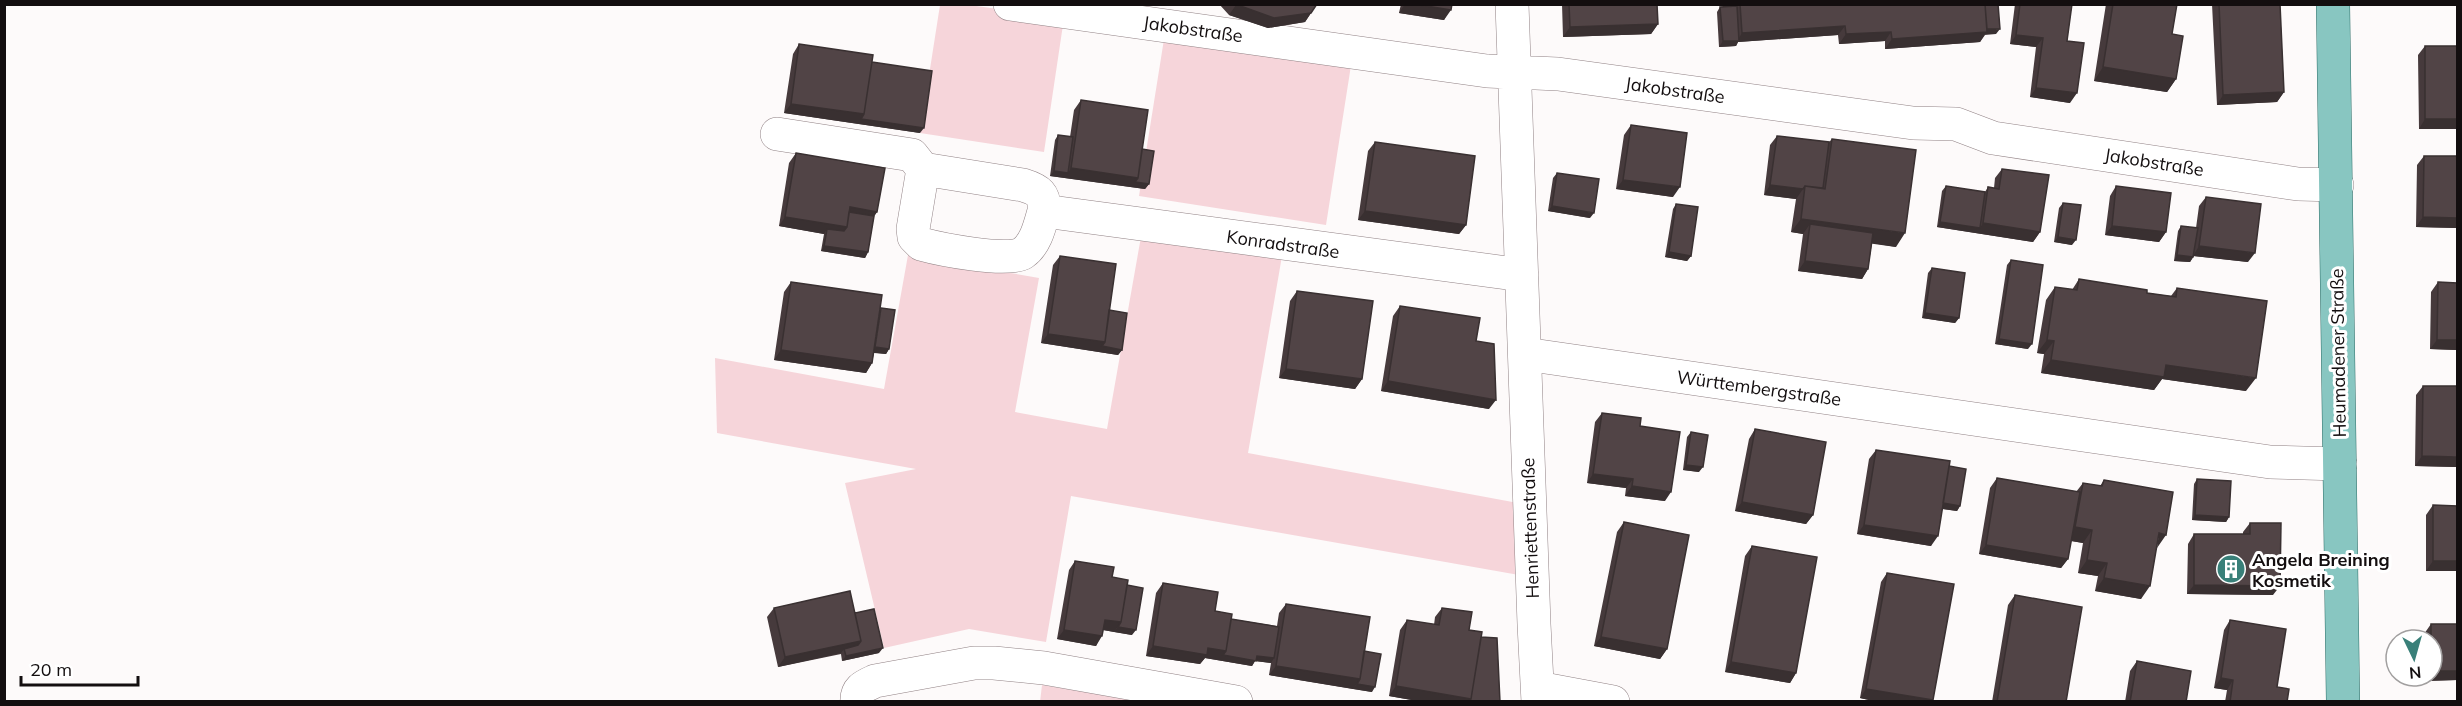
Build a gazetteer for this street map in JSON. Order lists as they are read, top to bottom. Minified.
{"streets":{"main road":["Heumadener Straße"],"street":["Jakobstraße","Konradstraße","Württembergstraße","Henriettenstraße"]},"crossings":[["Jakobstraße","Heumadener Straße"],["Heumadener Straße","Württembergstraße"],["Württembergstraße","Henriettenstraße"]],"places":{"building":["Angela Breining Kosmetik"]},"scale_bar":"20 m","north":"bottom"}
